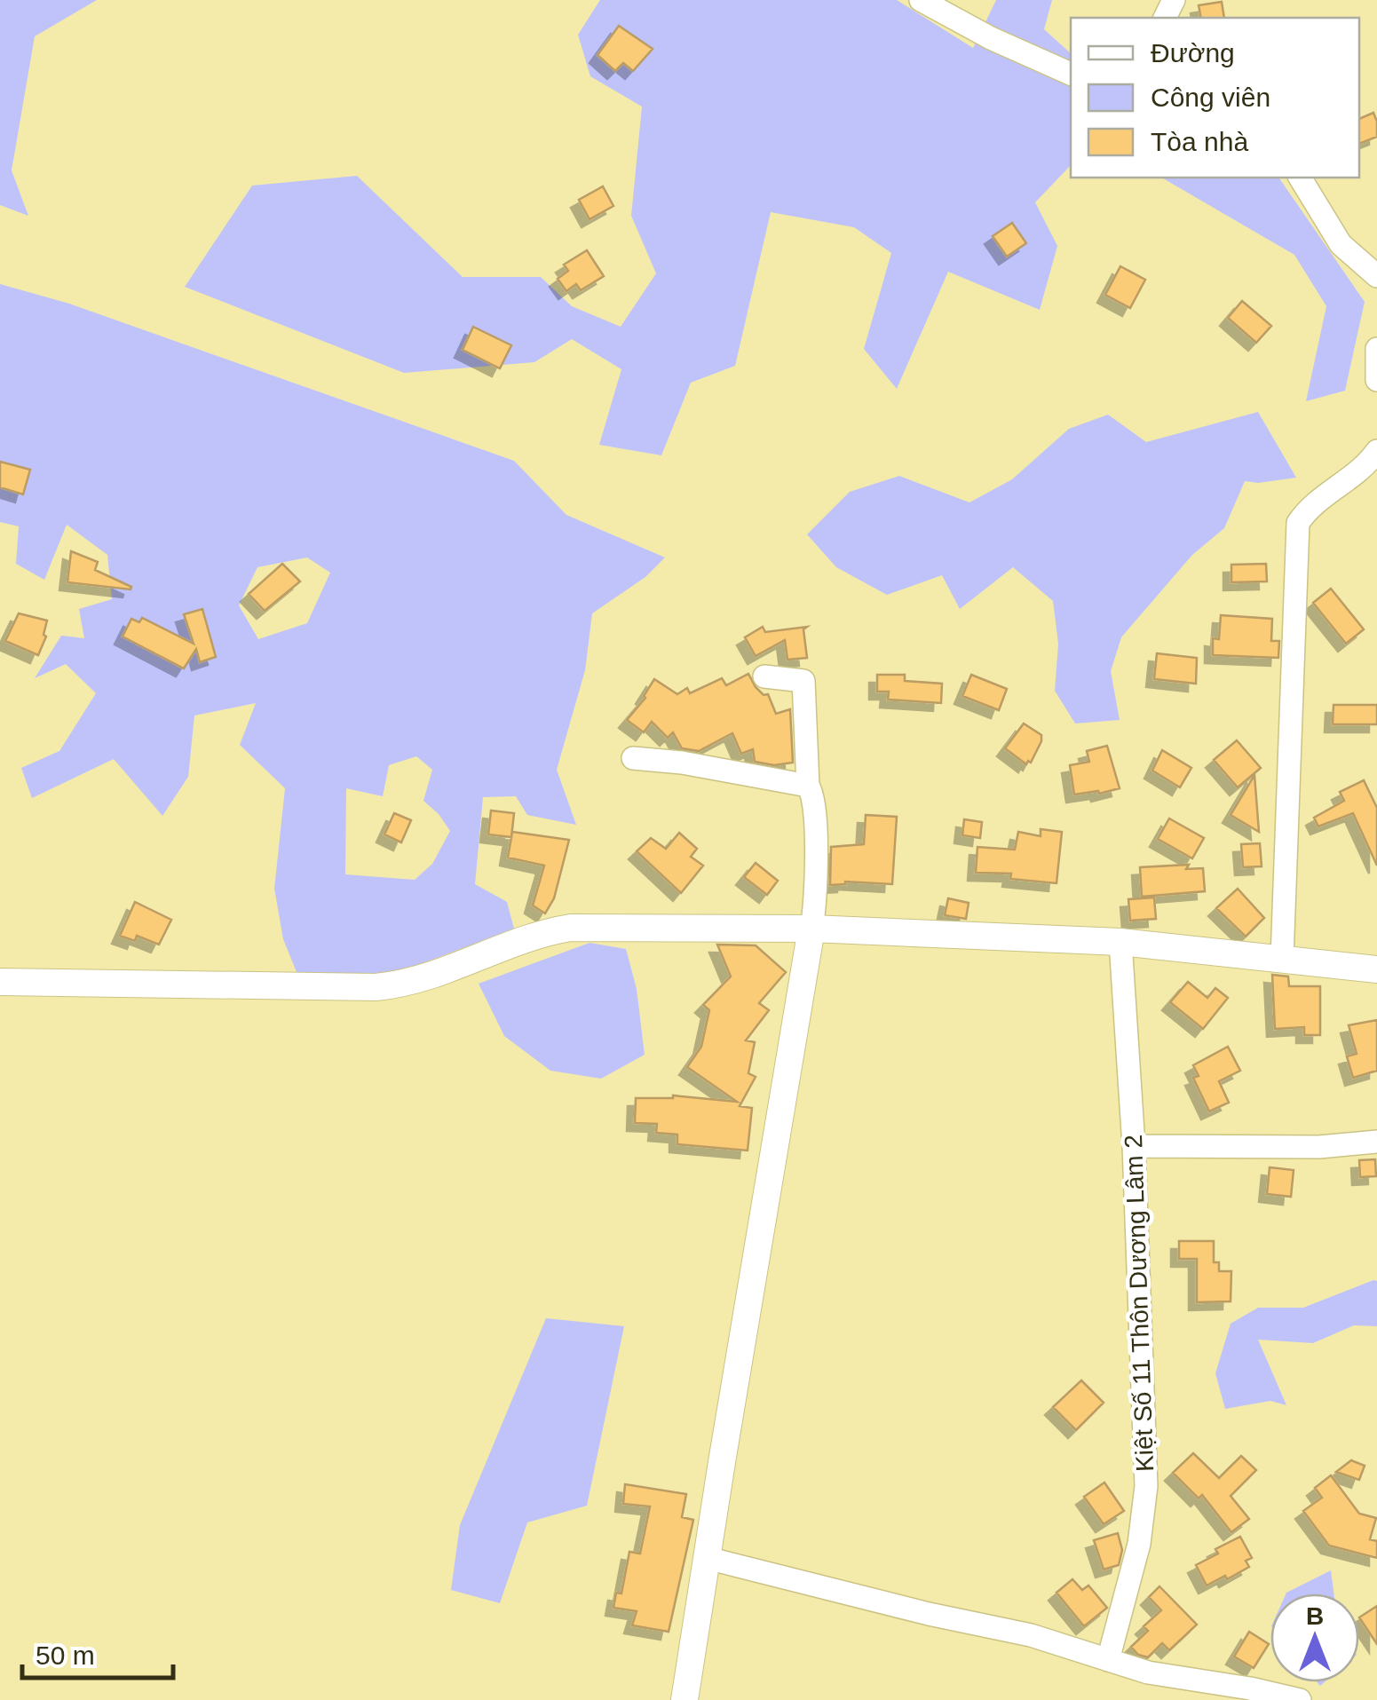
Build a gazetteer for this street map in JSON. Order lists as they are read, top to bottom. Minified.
{"streets":{"street":["Kiệt Số 11 Thôn Dương Lâm 2"]},"legend":["Đường","Công viên","Tòa nhà"],"scale_bar":"50 m","north":"top"}
